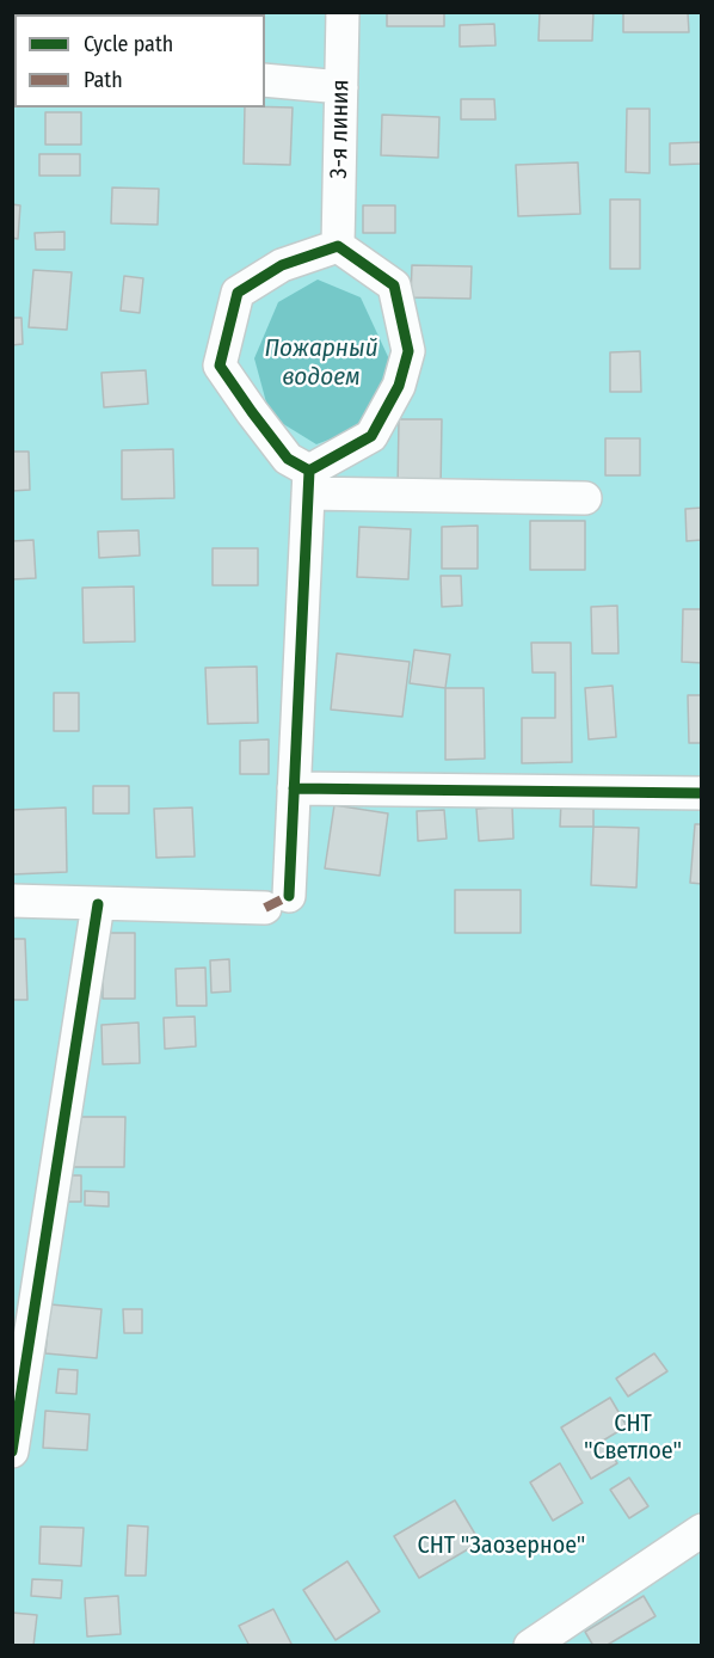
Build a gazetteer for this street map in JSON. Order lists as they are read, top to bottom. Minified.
{"streets":{"street":["3-я линия"]},"water":["Пожарный водоем"],"parks":["СНТ \"Светлое\"","СНТ \"Заозерное\""],"legend":["Cycle path","Path"]}
